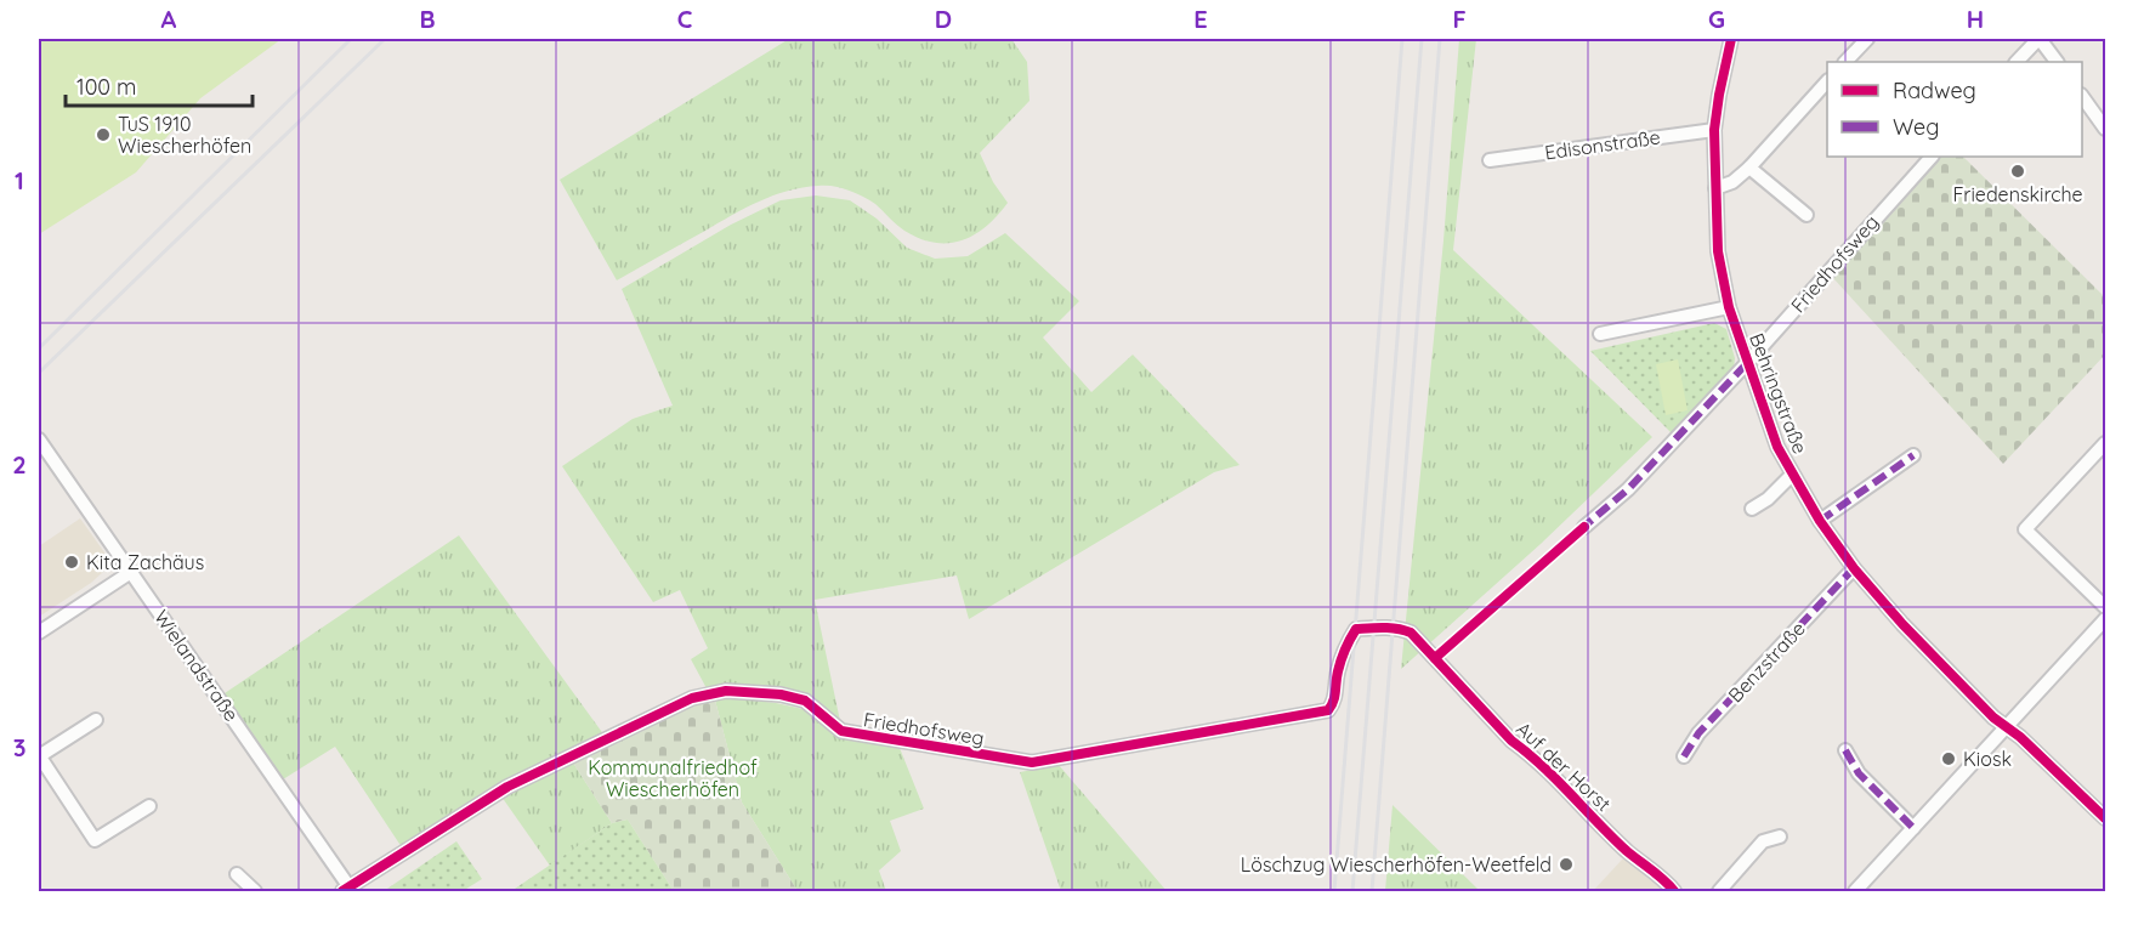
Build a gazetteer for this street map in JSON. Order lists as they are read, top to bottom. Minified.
{"streets":{"street":["Edisonstraße","Friedhofsweg","Behringstraße","Benzstraße","Wielandstraße","Auf der Horst"]},"crossings":[["Edisonstraße","Behringstraße"],["Friedhofsweg","Behringstraße"],["Friedhofsweg","Wielandstraße"],["Friedhofsweg","Auf der Horst"],["Behringstraße","Benzstraße"]],"parks":["Kommunalfriedhof Wiescherhöfen"],"places":["TuS 1910 Wiescherhöfen","Friedenskirche","Kita Zachäus","Kiosk","Löschzug Wiescherhöfen-Weetfeld"],"legend":["Radweg","Weg"],"scale_bar":"100 m","grid":{"columns":["A","B","C","D","E","F","G","H"],"rows":["1","2","3"]}}
